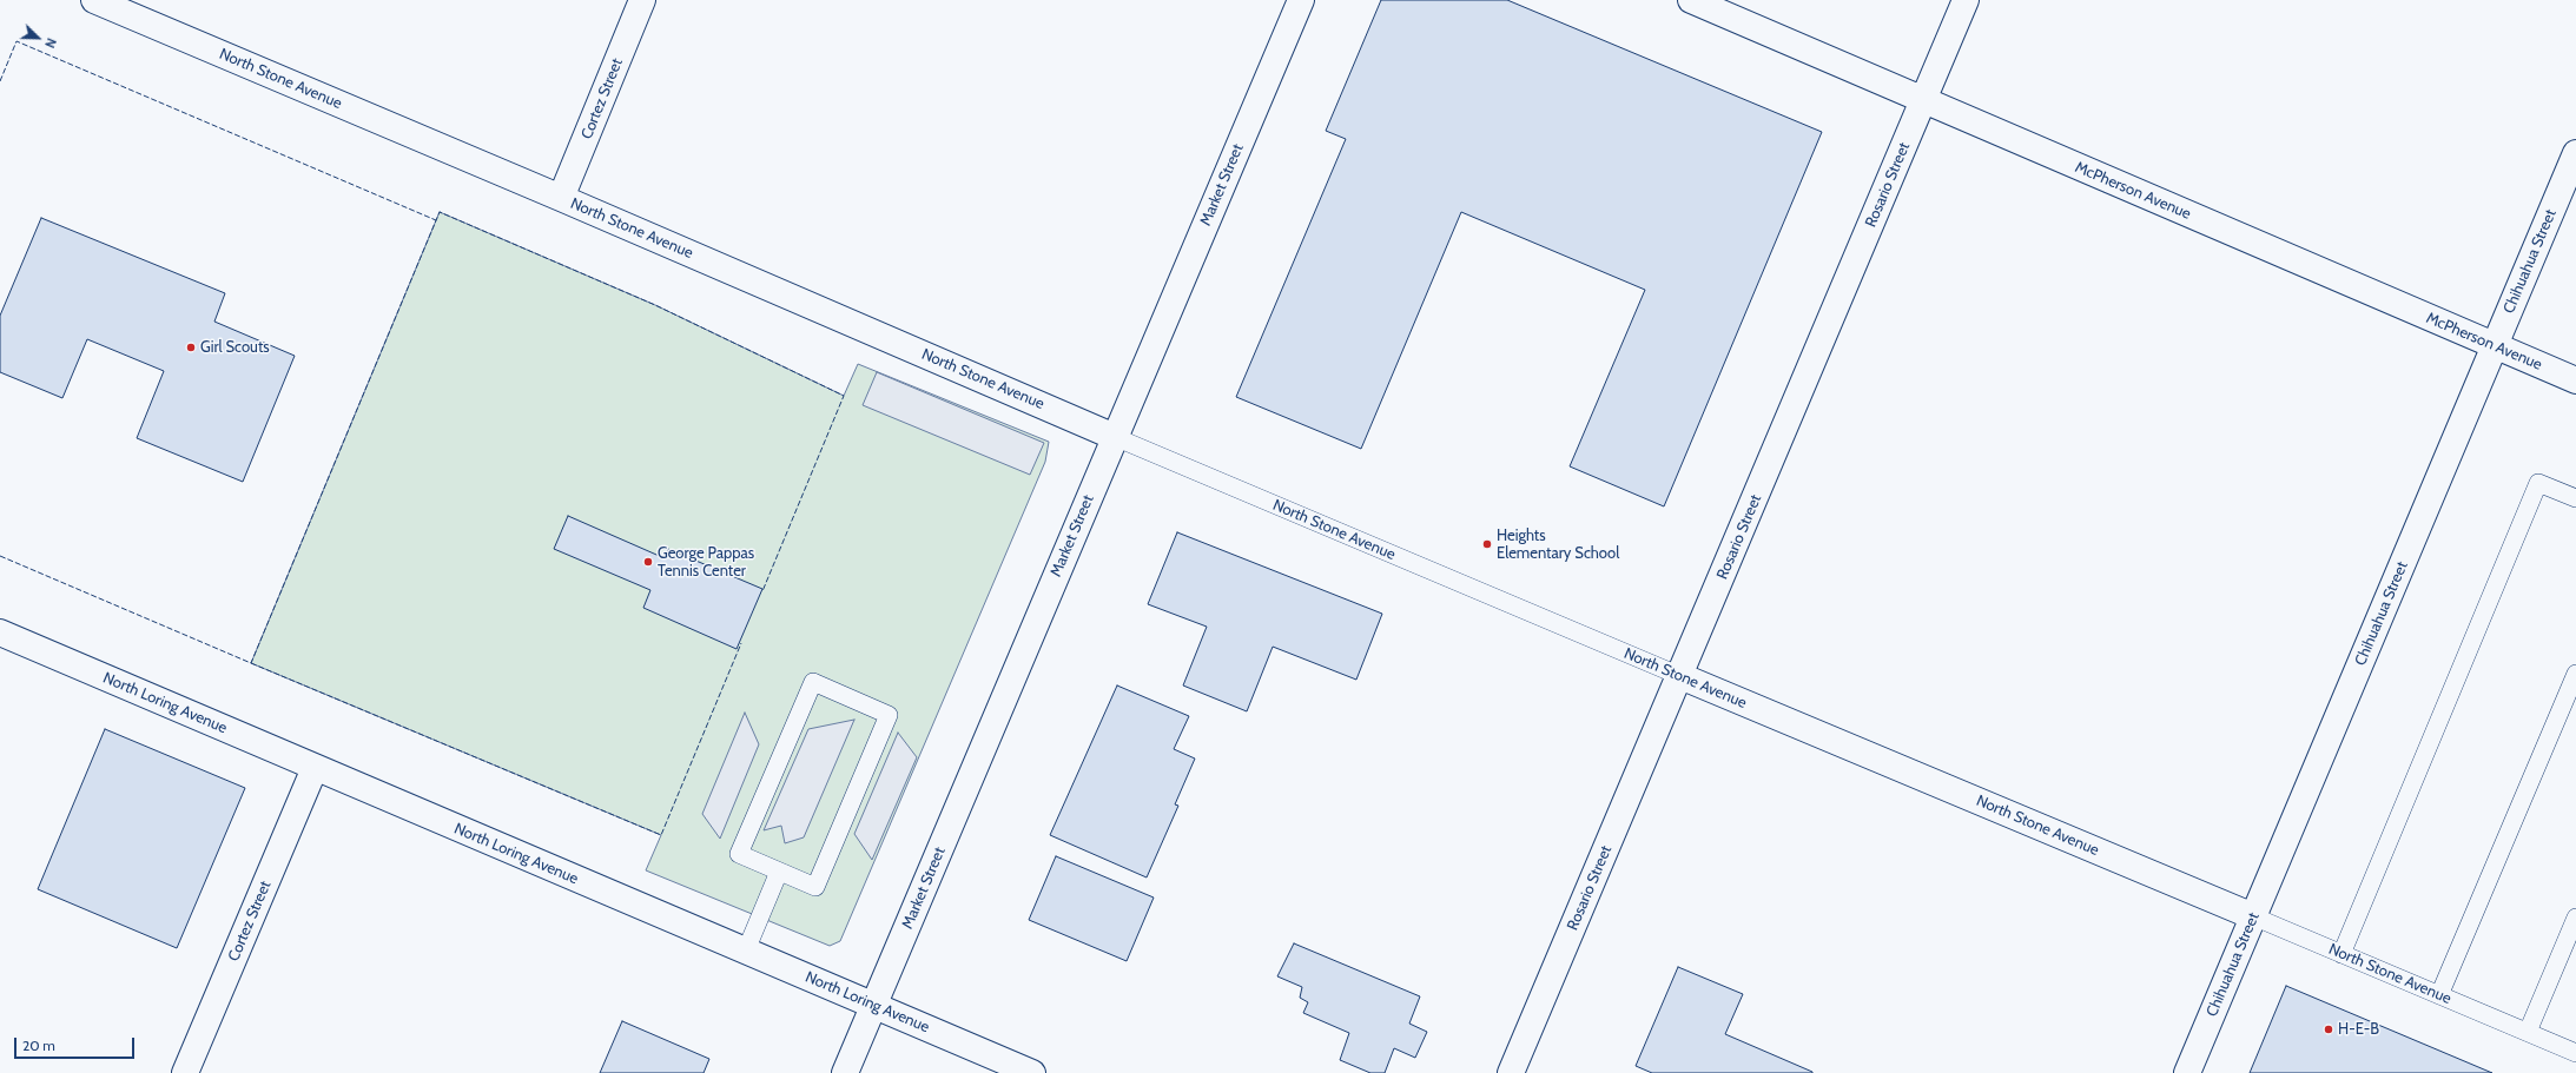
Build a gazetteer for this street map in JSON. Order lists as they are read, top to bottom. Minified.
{"streets":{"street":["North Stone Avenue","Cortez Street","Market Street","Rosario Street","McPherson Avenue","Chihuahua Street","North Loring Avenue"]},"crossings":[["North Stone Avenue","Cortez Street"],["North Stone Avenue","Market Street"],["North Stone Avenue","Rosario Street"],["North Stone Avenue","Chihuahua Street"],["Cortez Street","North Loring Avenue"],["Market Street","North Loring Avenue"],["Rosario Street","McPherson Avenue"],["McPherson Avenue","Chihuahua Street"]],"places":["Girl Scouts","Heights Elementary School","George Pappas Tennis Center","H-E-B"],"scale_bar":"20 m","north":"bottom right"}
